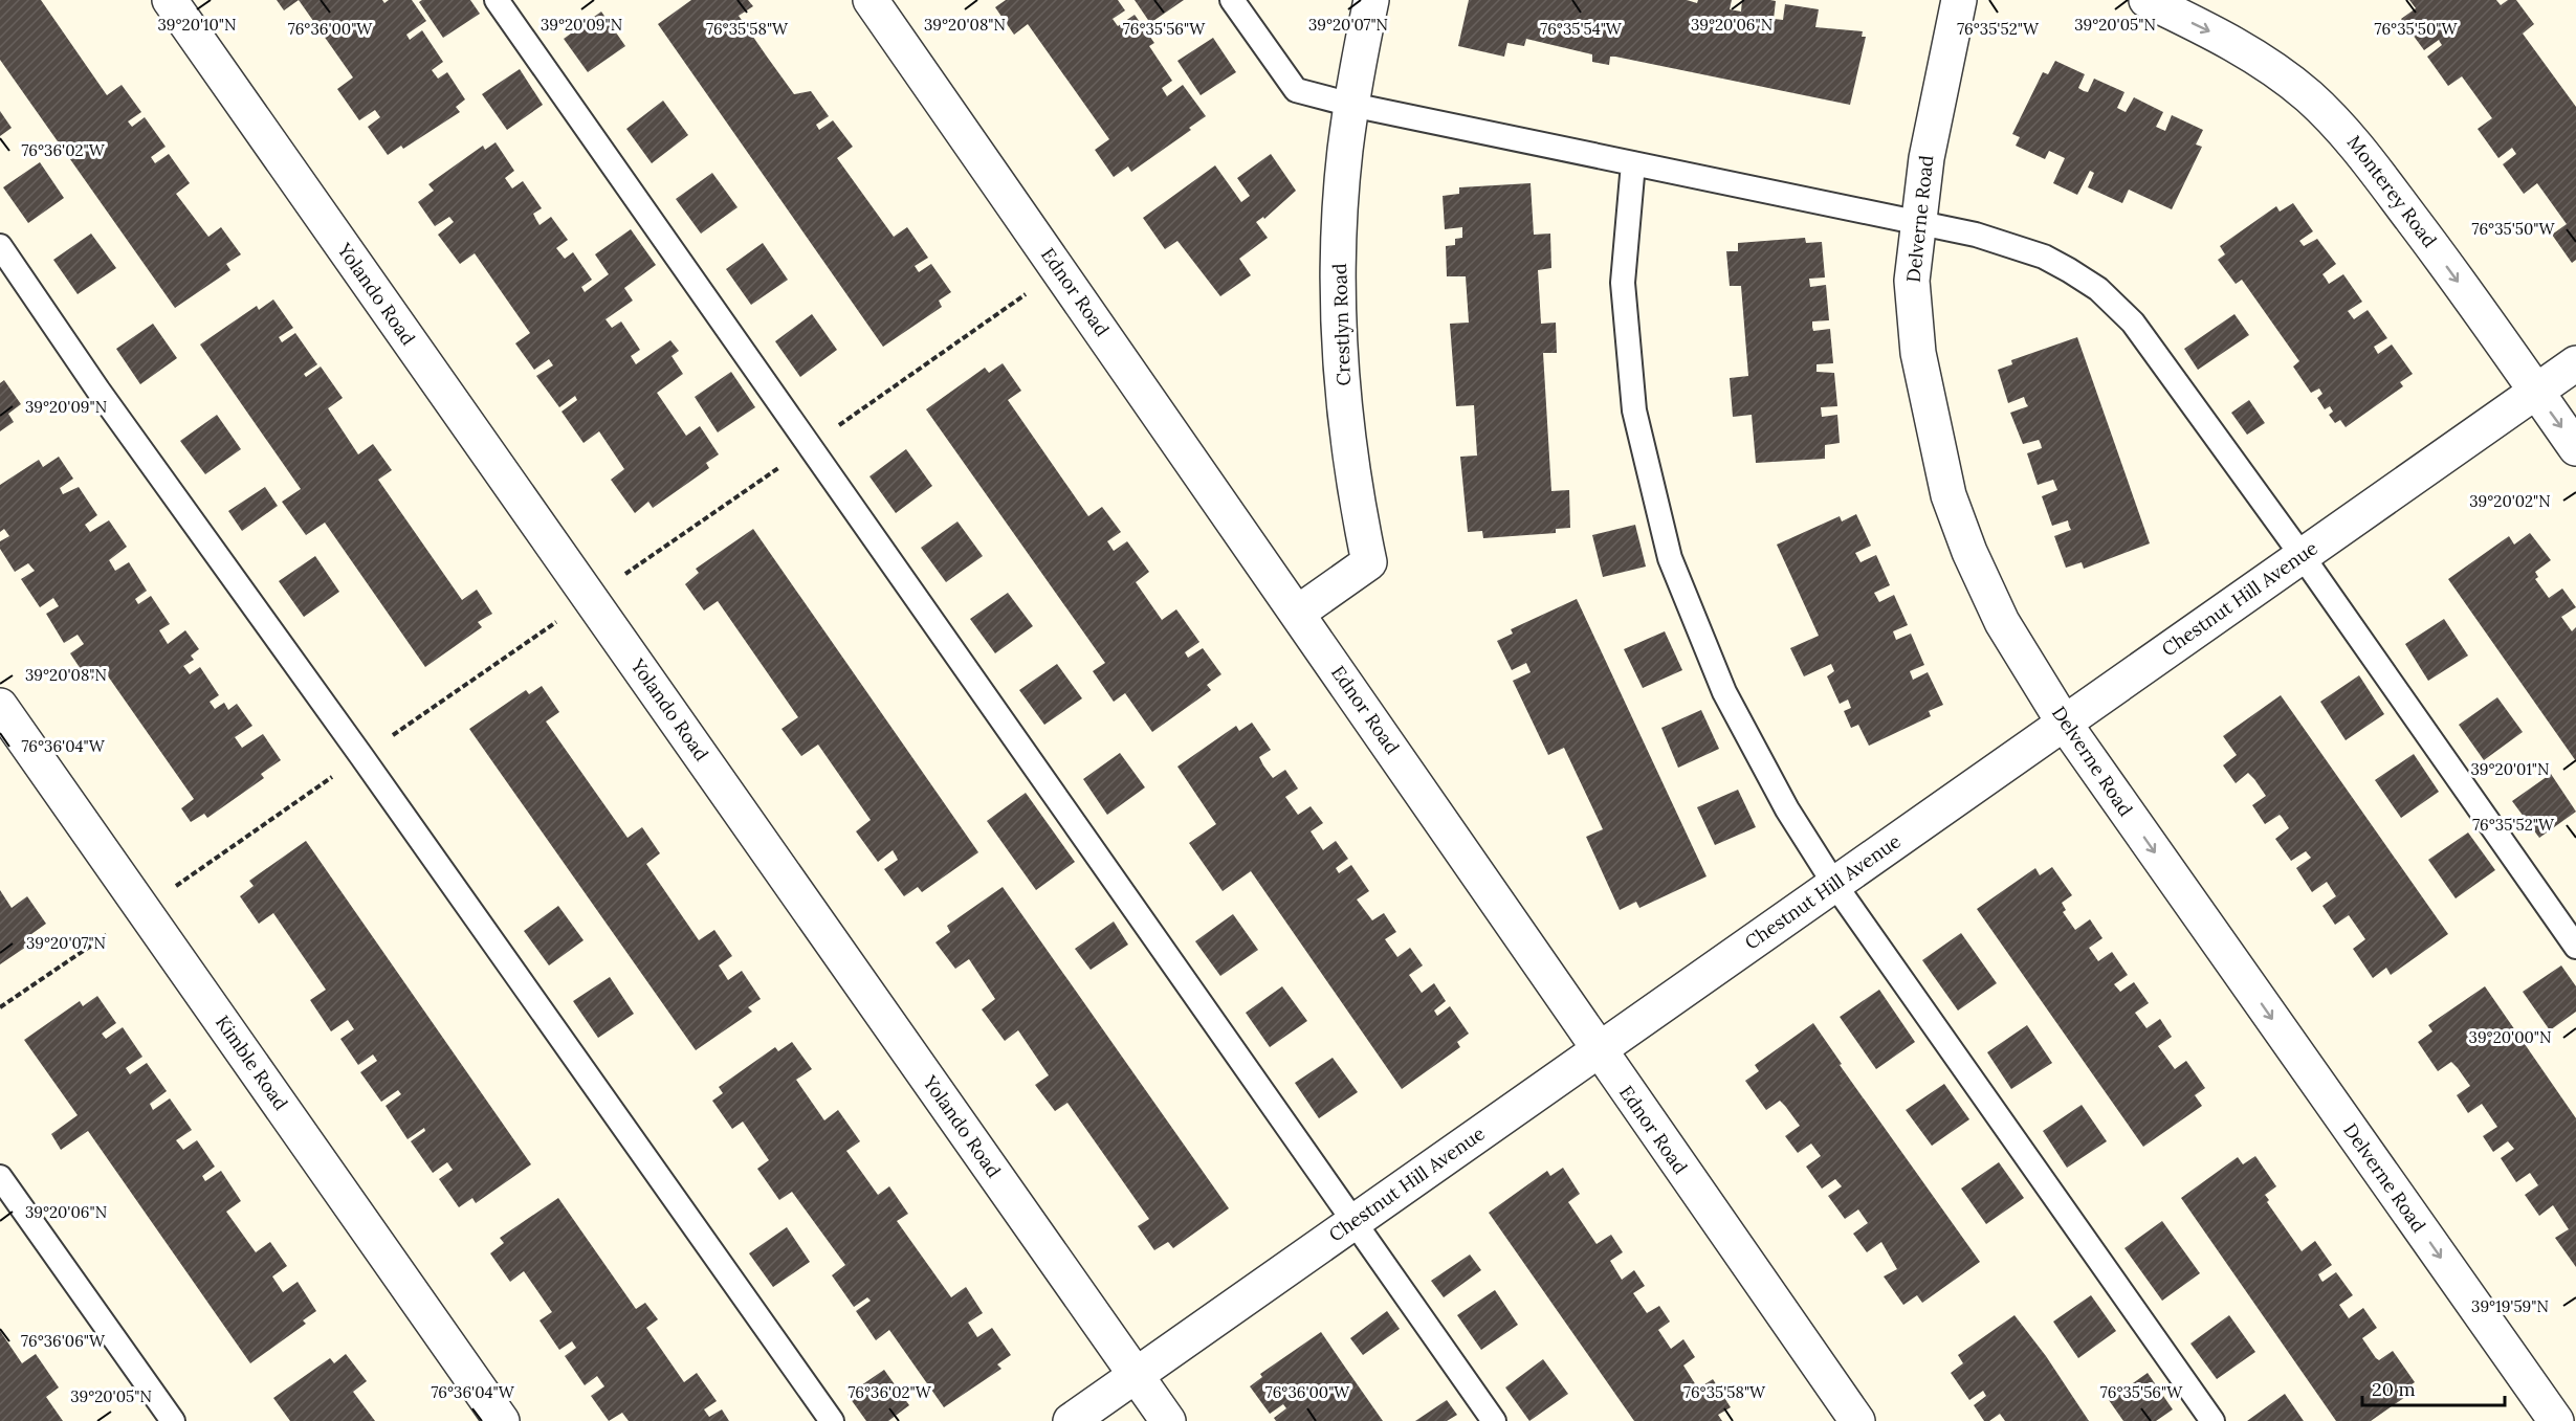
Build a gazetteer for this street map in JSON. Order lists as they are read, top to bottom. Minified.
{"streets":{"street":["Monterey Road","Delverne Road","Ednor Road","Yolando Road","Crestlyn Road","Chestnut Hill Avenue","Kimble Road"]},"crossings":[["Monterey Road","Chestnut Hill Avenue"],["Delverne Road","Chestnut Hill Avenue"],["Ednor Road","Crestlyn Road"],["Ednor Road","Chestnut Hill Avenue"],["Yolando Road","Chestnut Hill Avenue"]],"one_way":["Monterey Road","Delverne Road"],"scale_bar":"20 m","coordinates":["39°20'07\"N","39°20'10\"N","39°20'09\"N","39°20'08\"N","39°20'06\"N","39°20'05\"N","76°35'52\"W","76°36'00\"W","76°35'58\"W","76°35'56\"W","76°35'54\"W","76°35'50\"W","76°36'02\"W","39°20'02\"N","76°36'04\"W","39°20'01\"N","39°20'00\"N","39°19'59\"N","76°36'06\"W"]}
